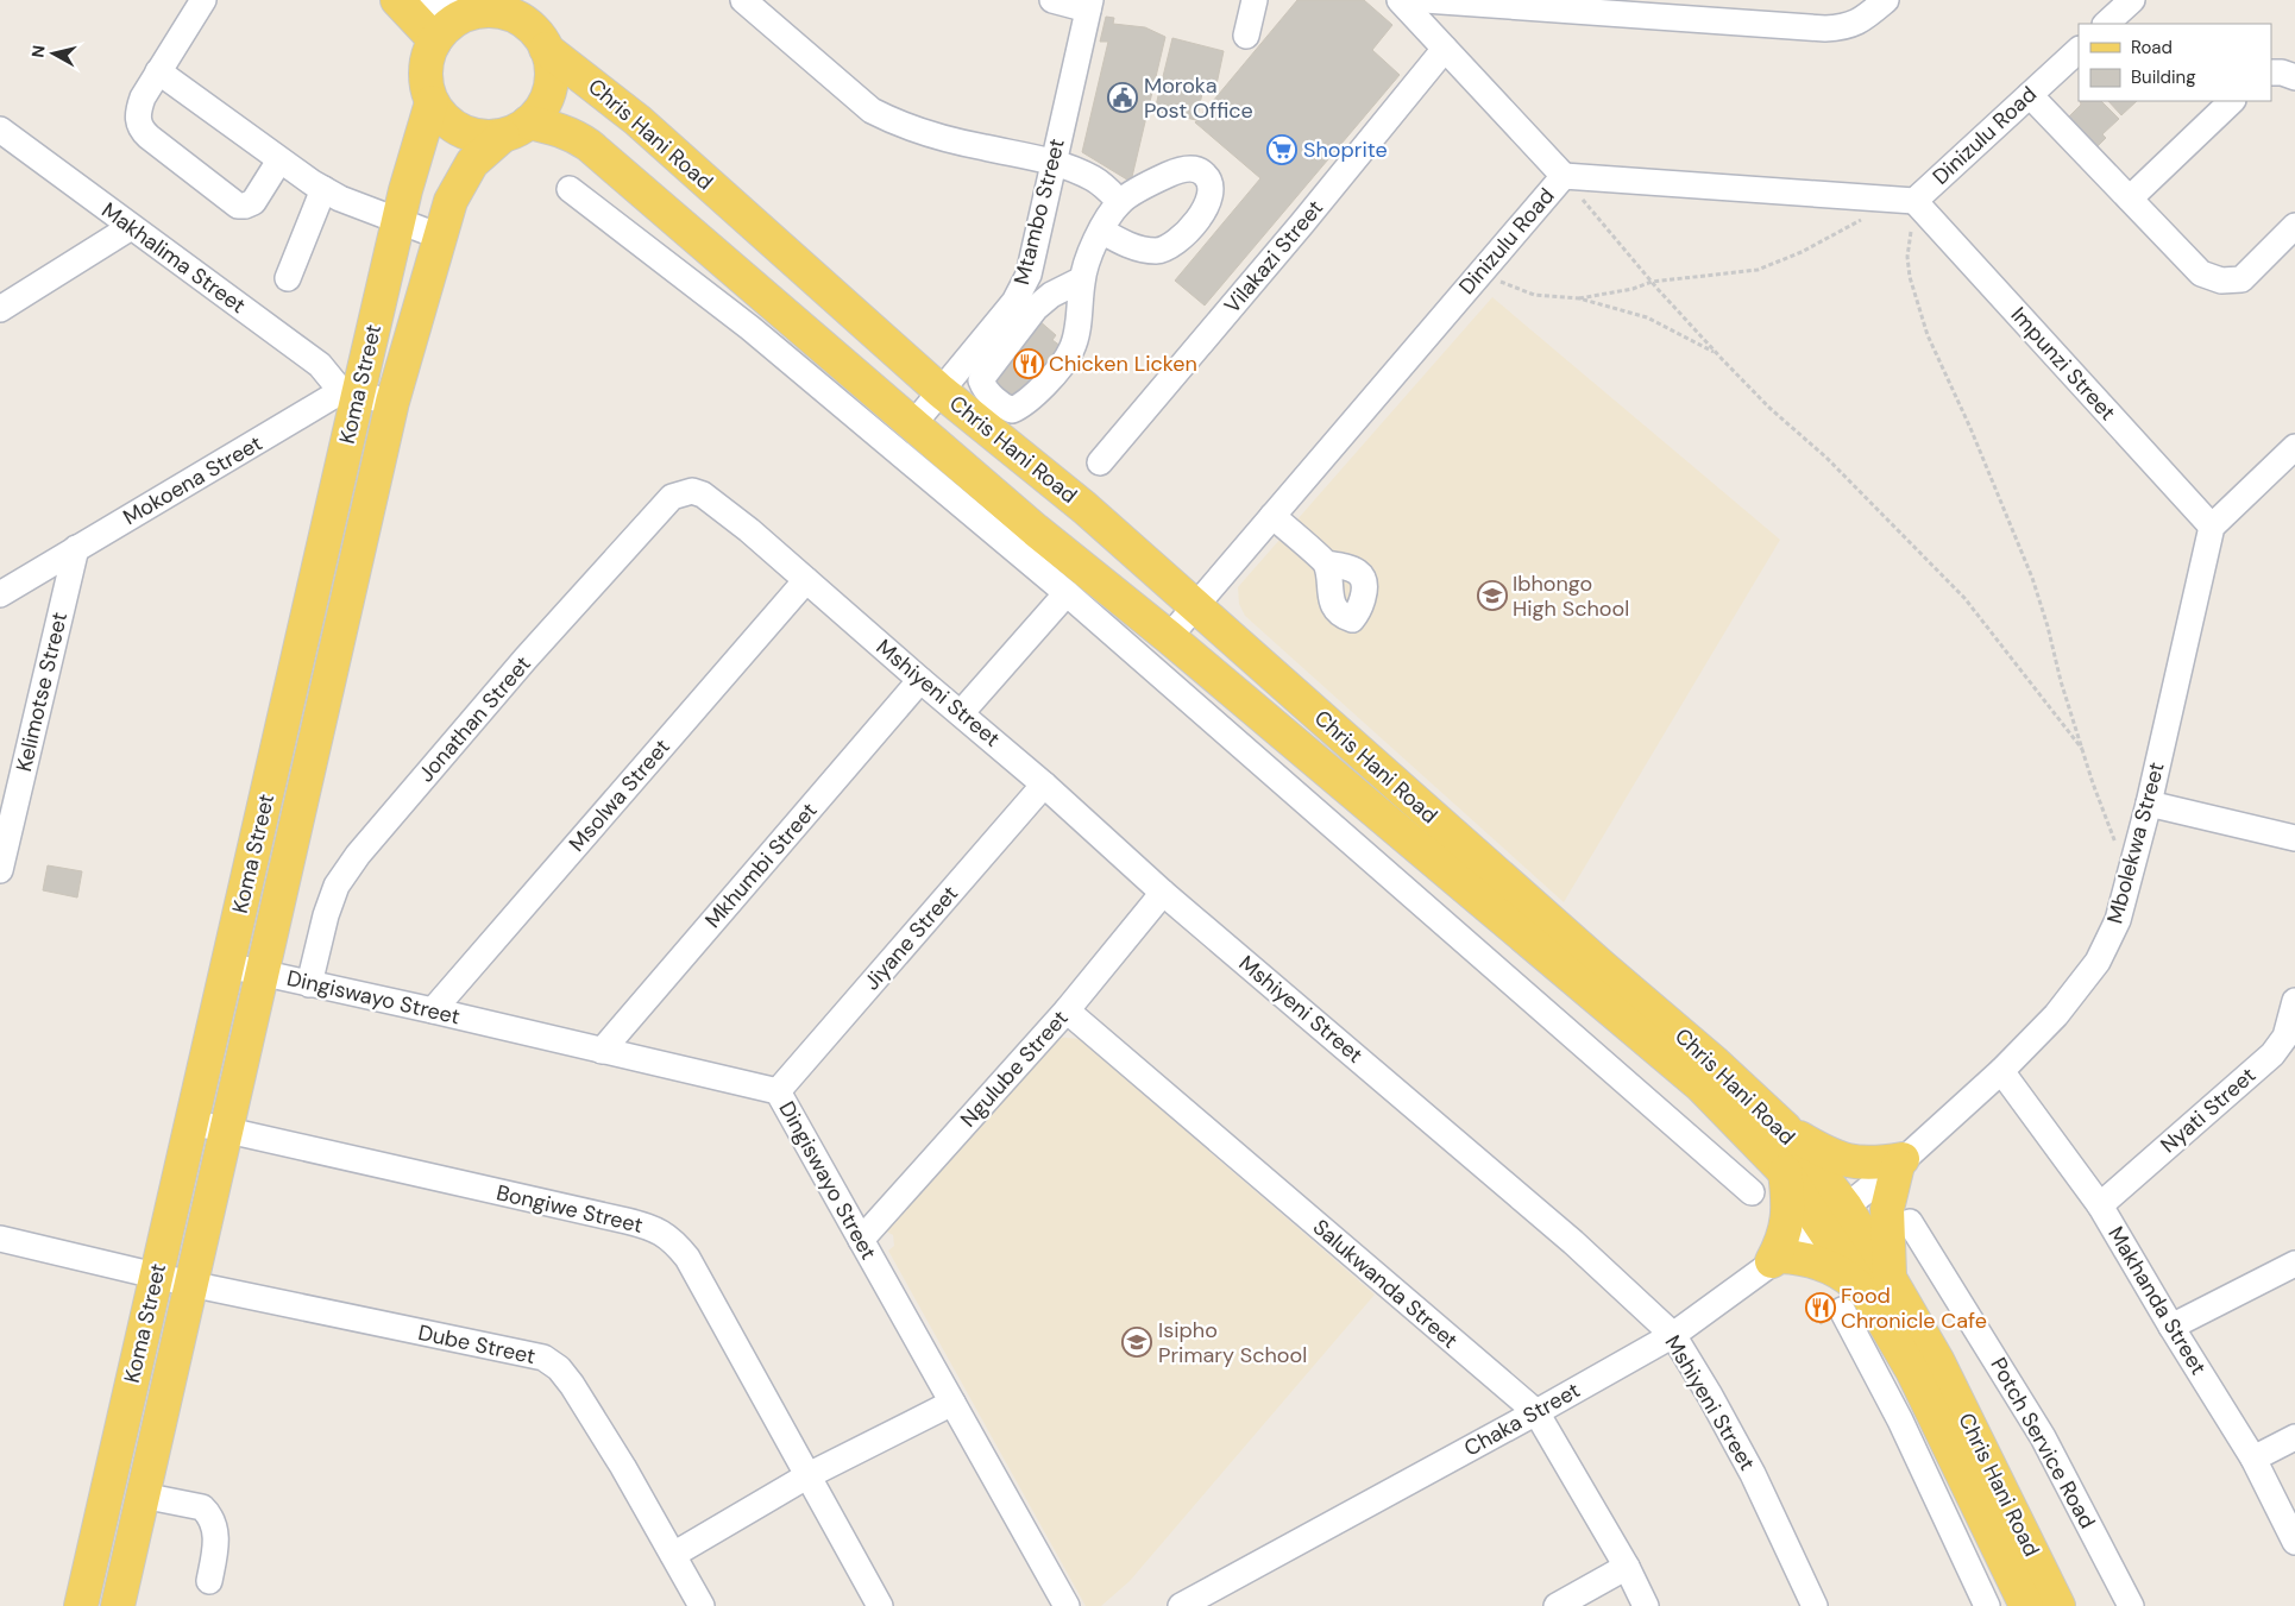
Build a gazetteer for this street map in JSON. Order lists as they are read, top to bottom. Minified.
{"streets":{"main road":["Chris Hani Road","Koma Street"],"street":["Dinizulu Road","Mtambo Street","Vilakazi Street","Makhalima Street","Impunzi Street","Mokoena Street","Kelimotse Street","Mshiyeni Street","Jonathan Street","Msolwa Street","Mbolekwa Street","Mkhumbi Street","Jiyane Street","Dingiswayo Street","Ngulube Street","Nyati Street","Bongiwe Street","Salukwanda Street","Makhanda Street","Dube Street","Chaka Street","Potch Service Road"]},"crossings":[["Chris Hani Road","Dinizulu Road"],["Chris Hani Road","Mtambo Street"],["Chris Hani Road","Koma Street"],["Chris Hani Road","Mbolekwa Street"],["Chris Hani Road","Chaka Street"],["Dinizulu Road","Impunzi Street"],["Makhalima Street","Koma Street"],["Makhalima Street","Mokoena Street"],["Impunzi Street","Mbolekwa Street"],["Koma Street","Mokoena Street"],["Koma Street","Dingiswayo Street"],["Koma Street","Bongiwe Street"],["Koma Street","Dube Street"],["Mokoena Street","Kelimotse Street"],["Mshiyeni Street","Jonathan Street"],["Mshiyeni Street","Msolwa Street"],["Mshiyeni Street","Mkhumbi Street"],["Mshiyeni Street","Jiyane Street"],["Mshiyeni Street","Ngulube Street"],["Mshiyeni Street","Chaka Street"],["Jonathan Street","Dingiswayo Street"],["Msolwa Street","Dingiswayo Street"],["Mbolekwa Street","Makhanda Street"],["Mbolekwa Street","Chaka Street"],["Mkhumbi Street","Dingiswayo Street"],["Jiyane Street","Dingiswayo Street"],["Dingiswayo Street","Ngulube Street"],["Ngulube Street","Salukwanda Street"],["Nyati Street","Makhanda Street"],["Salukwanda Street","Chaka Street"]],"places":{"public building":["Moroka Post Office"],"supermarket":["Shoprite"],"restaurant":["Chicken Licken","Food Chronicle Cafe"],"school or university":["Ibhongo High School","Isipho Primary School"]},"legend":["Road","Building"],"north":"left"}
